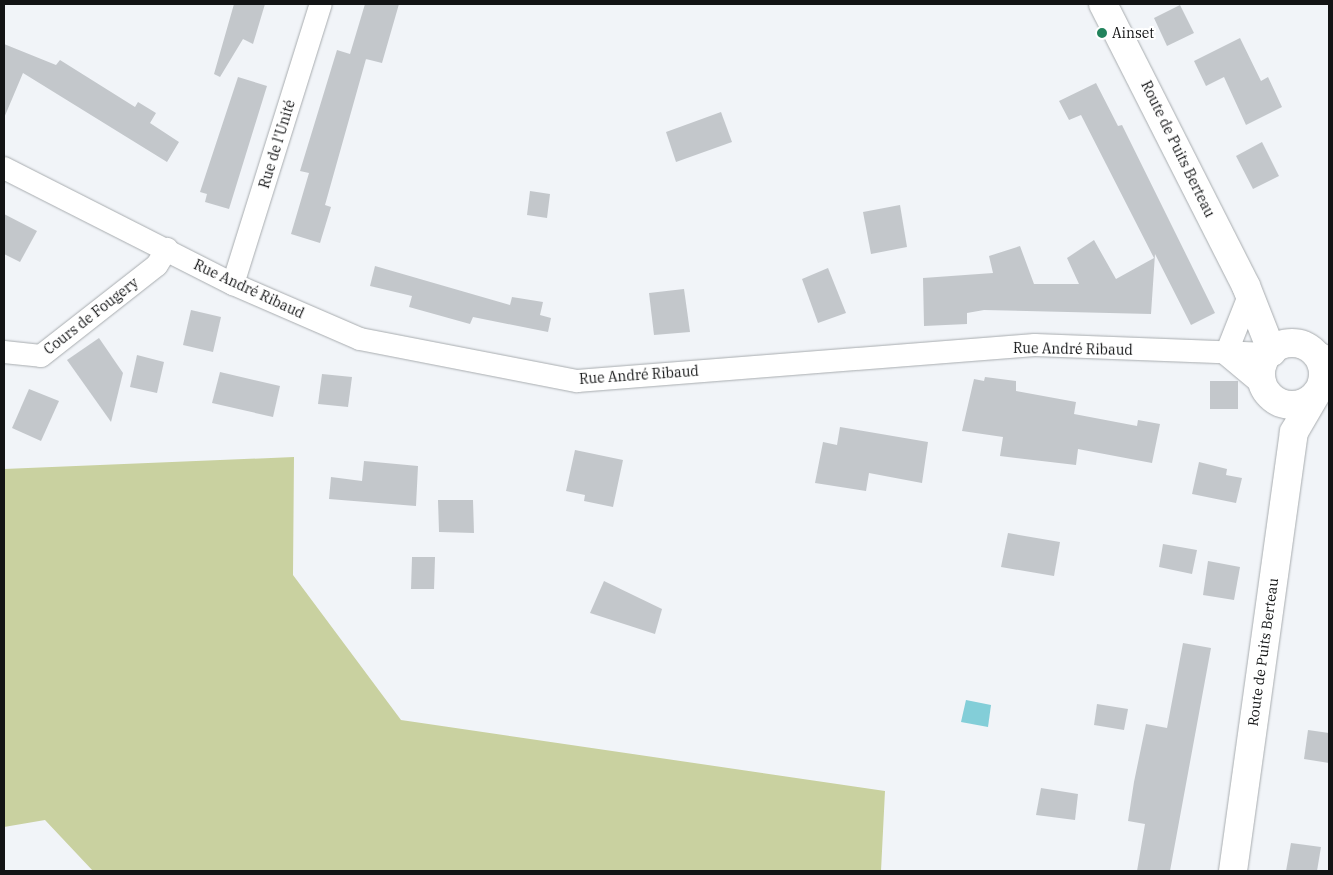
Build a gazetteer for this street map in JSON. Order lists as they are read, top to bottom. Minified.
{"streets":{"street":["Rue de l'Unité","Route de Puits Berteau","Rue André Ribaud","Cours de Fougery"]},"crossings":[["Rue de l'Unité","Rue André Ribaud"],["Route de Puits Berteau","Rue André Ribaud"],["Rue André Ribaud","Cours de Fougery"]],"places":["Ainset"]}
